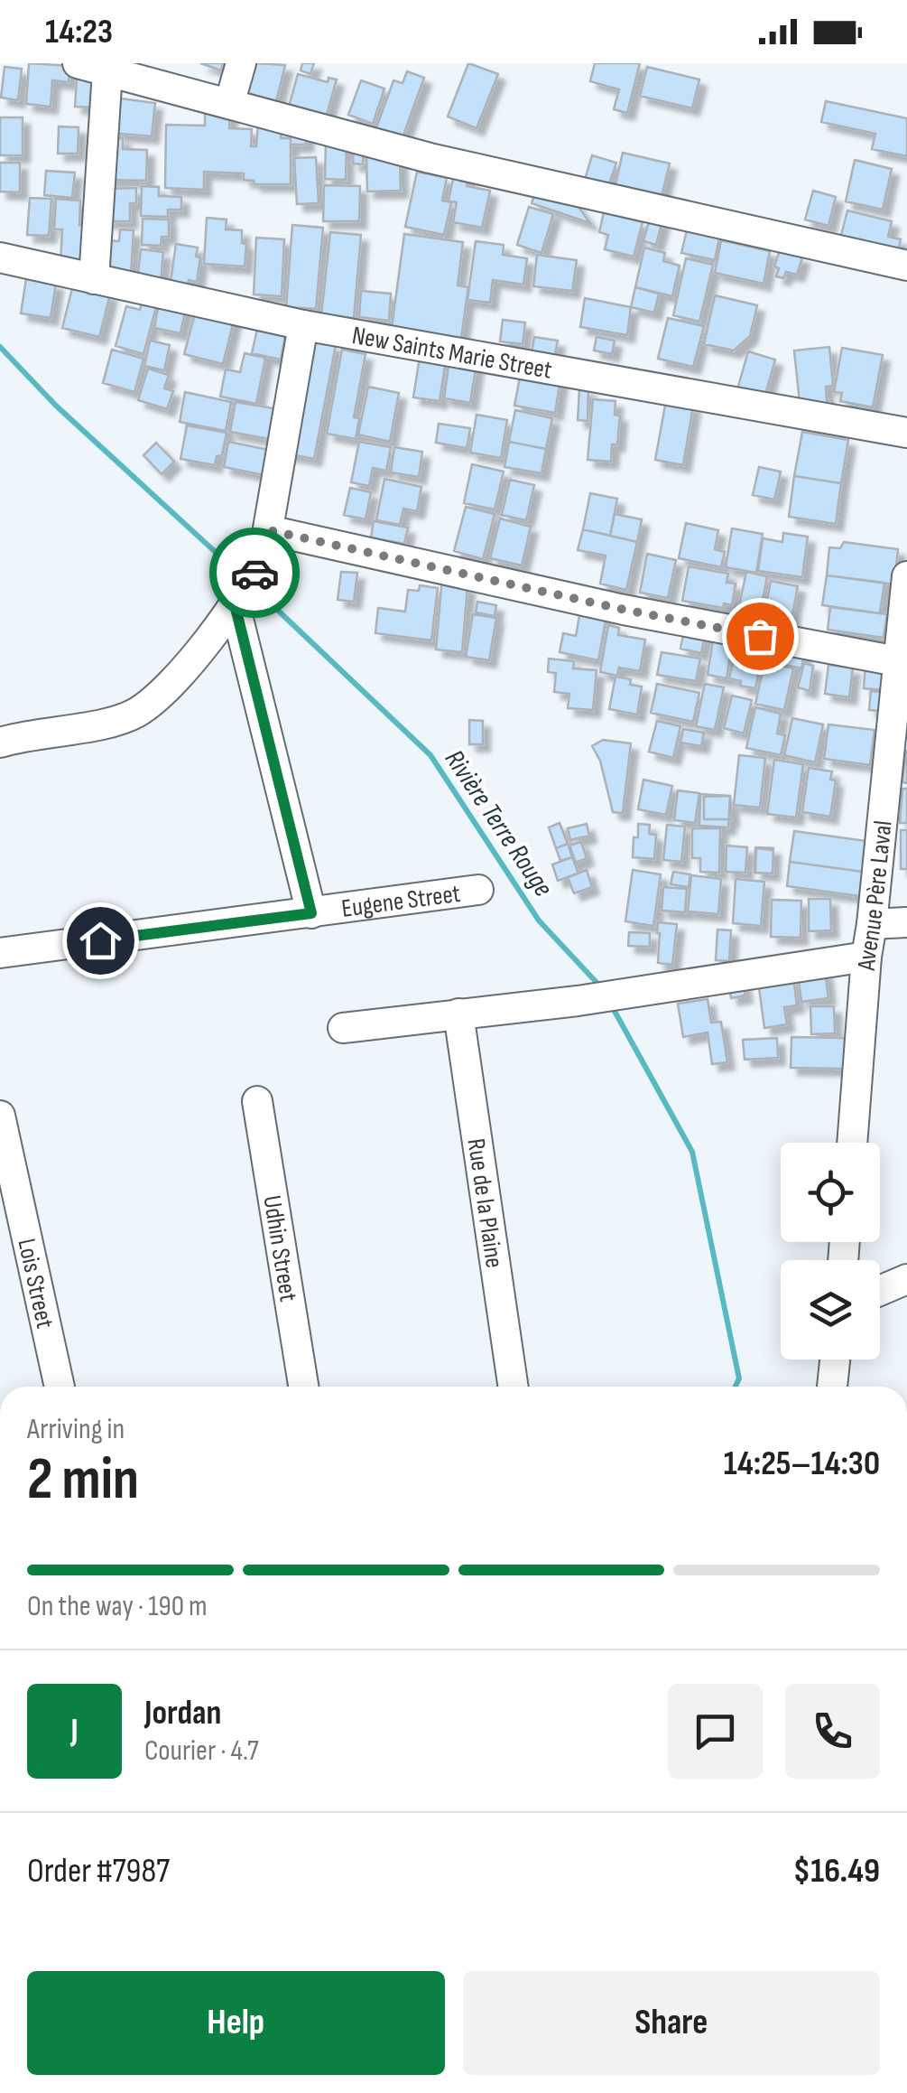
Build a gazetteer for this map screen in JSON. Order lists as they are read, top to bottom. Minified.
{"streets":{"street":["New Saints Marie Street","Avenue Père Laval","Eugene Street","Rue de la Plaine","Udhin Street","Lois Street"]},"water":["Rivière Terre Rouge"],"page":{"status":"14:23","heading":["2 min","Arriving in","14:25–14:30"],"panel":["Jordan","Courier · 4.7","Order #7987","$16.49"],"bar":"On the way · 190 m","round":"J","buttons":["Help","Share"]}}
